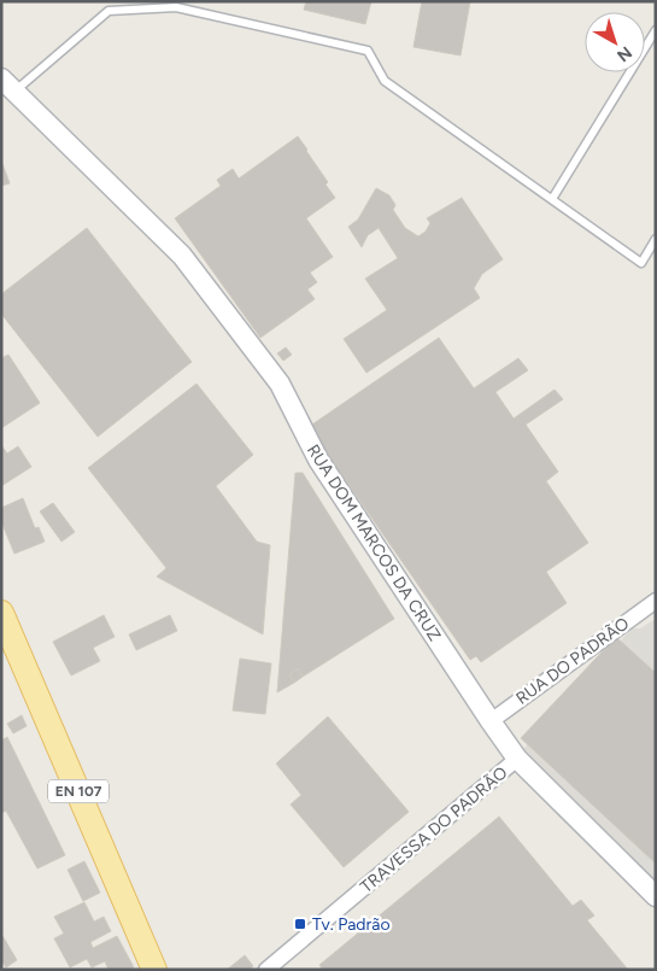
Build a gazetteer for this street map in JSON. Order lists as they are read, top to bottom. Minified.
{"streets":{"main road":["EN 107"],"street":["RUA DOM MARCOS DA CRUZ","RUA DO PADRÃO","TRAVESSA DO PADRÃO"]},"crossings":[["RUA DOM MARCOS DA CRUZ","RUA DO PADRÃO"],["RUA DOM MARCOS DA CRUZ","TRAVESSA DO PADRÃO"]],"places":{"transit":["Tv. Padrão"]},"north":"bottom right"}
